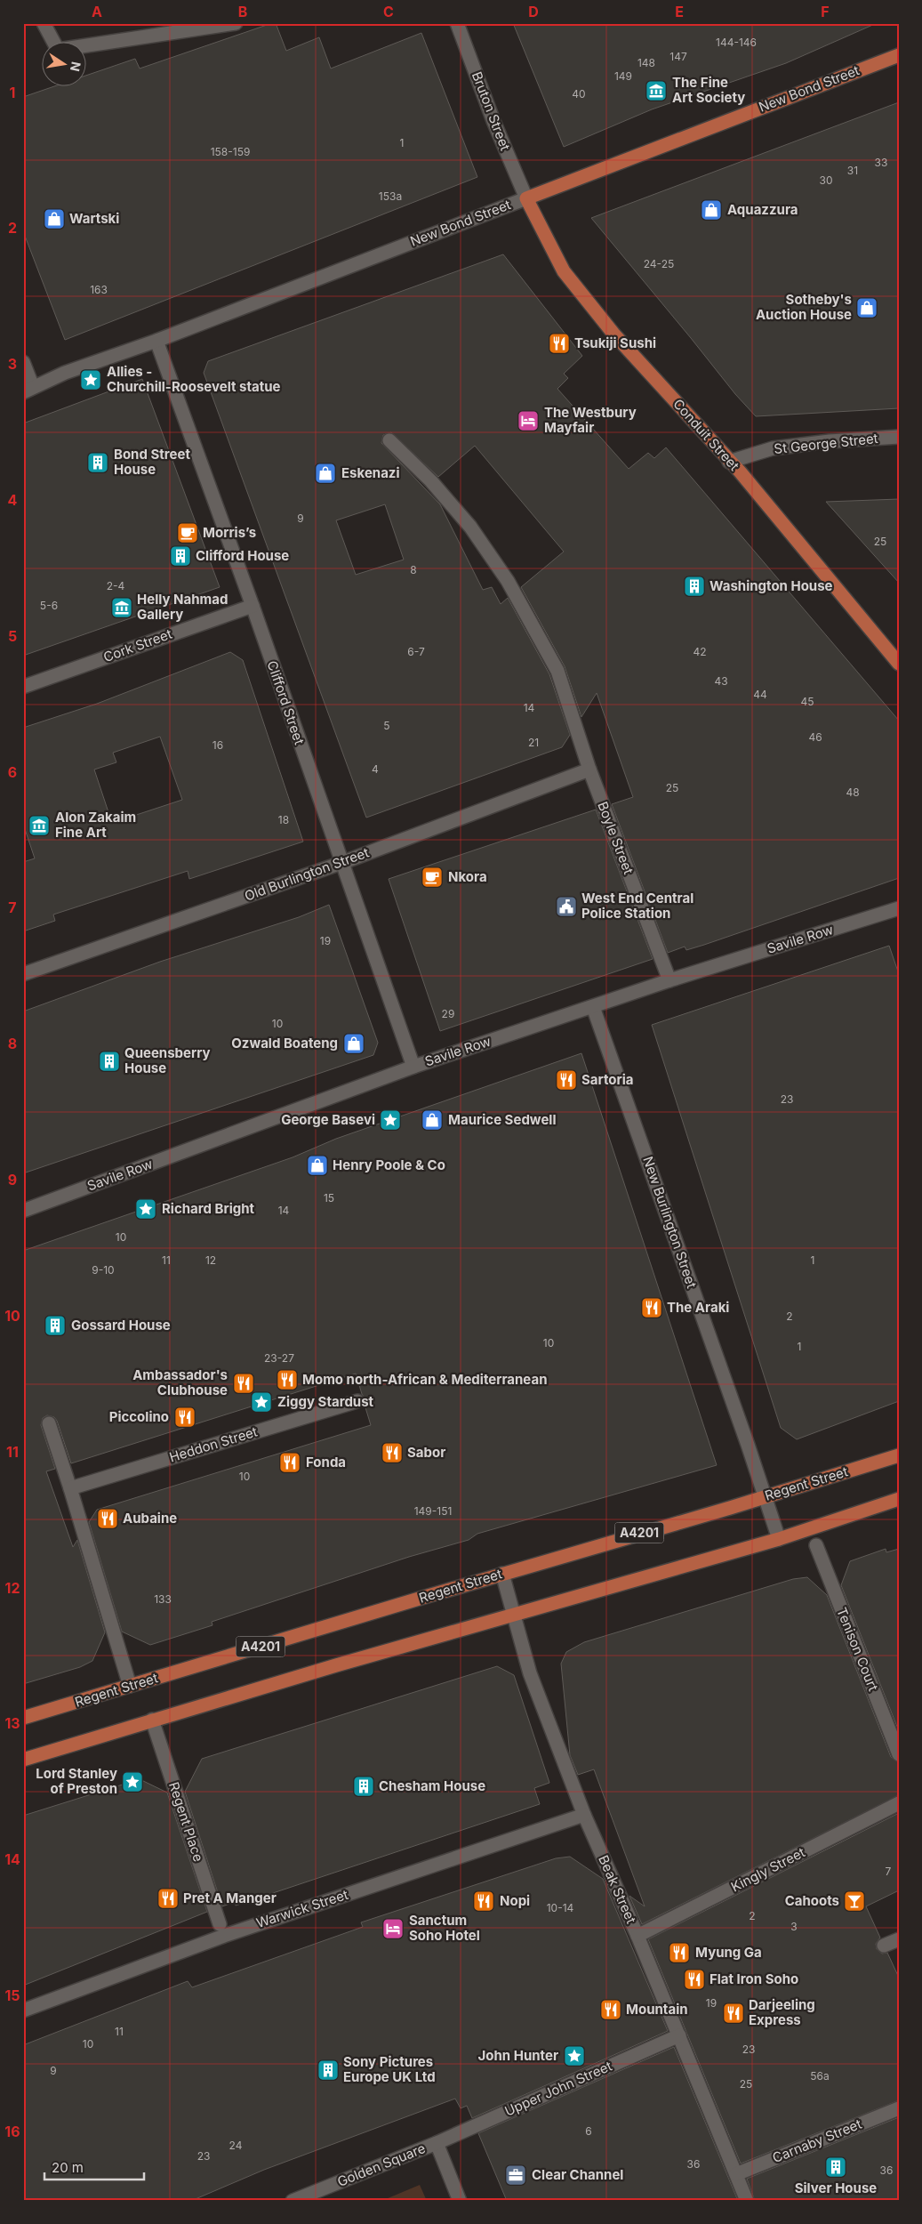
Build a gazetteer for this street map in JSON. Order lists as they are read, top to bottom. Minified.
{"streets":{"main road":["New Bond Street","Conduit Street","Regent Street","A4201"],"street":["Bruton Street","St George Street","Cork Street","Clifford Street","Boyle Street","Old Burlington Street","Savile Row","New Burlington Street","Heddon Street","Tenison Court","Regent Place","Kingly Street","Beak Street","Warwick Street","Upper John Street","Carnaby Street","Golden Square"]},"crossings":[["New Bond Street","Bruton Street"],["New Bond Street","Conduit Street"],["New Bond Street","Clifford Street"],["Bruton Street","Conduit Street"],["Conduit Street","St George Street"],["Cork Street","Clifford Street"],["Clifford Street","Old Burlington Street"],["Clifford Street","Savile Row"],["Boyle Street","Old Burlington Street"],["Boyle Street","Savile Row"],["Savile Row","New Burlington Street"],["New Burlington Street","Regent Street"],["Regent Street","Beak Street"],["Kingly Street","Beak Street"],["Beak Street","Warwick Street"],["Beak Street","Upper John Street"],["Beak Street","Carnaby Street"],["Upper John Street","Golden Square"]],"places":{"museum":["The Fine Art Society","Helly Nahmad Gallery","Alon Zakaim Fine Art"],"shop":["Aquazzura","Wartski","Sotheby's Auction House","Eskenazi","Ozwald Boateng","Maurice Sedwell","Henry Poole & Co"],"restaurant":["Tsukiji Sushi","Sartoria","The Araki","Momo north-African & Mediterranean","Ambassador's Clubhouse","Piccolino","Sabor","Fonda","Aubaine","Pret A Manger","Nopi","Myung Ga","Flat Iron Soho","Mountain","Darjeeling Express"],"place":["Allies - Churchill-Roosevelt statue","George Basevi","Richard Bright","Ziggy Stardust","Lord Stanley of Preston","John Hunter"],"hotel":["The Westbury Mayfair","Sanctum Soho Hotel"],"building":["Bond Street House","Clifford House","Washington House","Queensberry House","Gossard House","Chesham House","Sony Pictures Europe UK Ltd","Silver House"],"cafe":["Morris’s","Nkora"],"public building":["West End Central Police Station"],"bar":["Cahoots"],"office":["Clear Channel"]},"house_numbers":["144-146","147","148","149","40","1","158-159","33","31","30","153a","24-25","163","9","25","8","2-4","5-6","6-7","42","43","44","45","14","5","46","21","16","4","25","48","18","19","29","10","23","15","14","10","11","12","1","9-10","2","10","1","23-27","10","149-151","133","7","10-14","2","3","19","11","10","23","9","56a","25","6","24","23","36","36"],"scale_bar":"20 m","north":"right","grid":{"columns":["A","B","C","D","E","F"],"rows":["1","2","3","4","5","6","7","8","9","10","11","12","13","14","15","16"]}}
